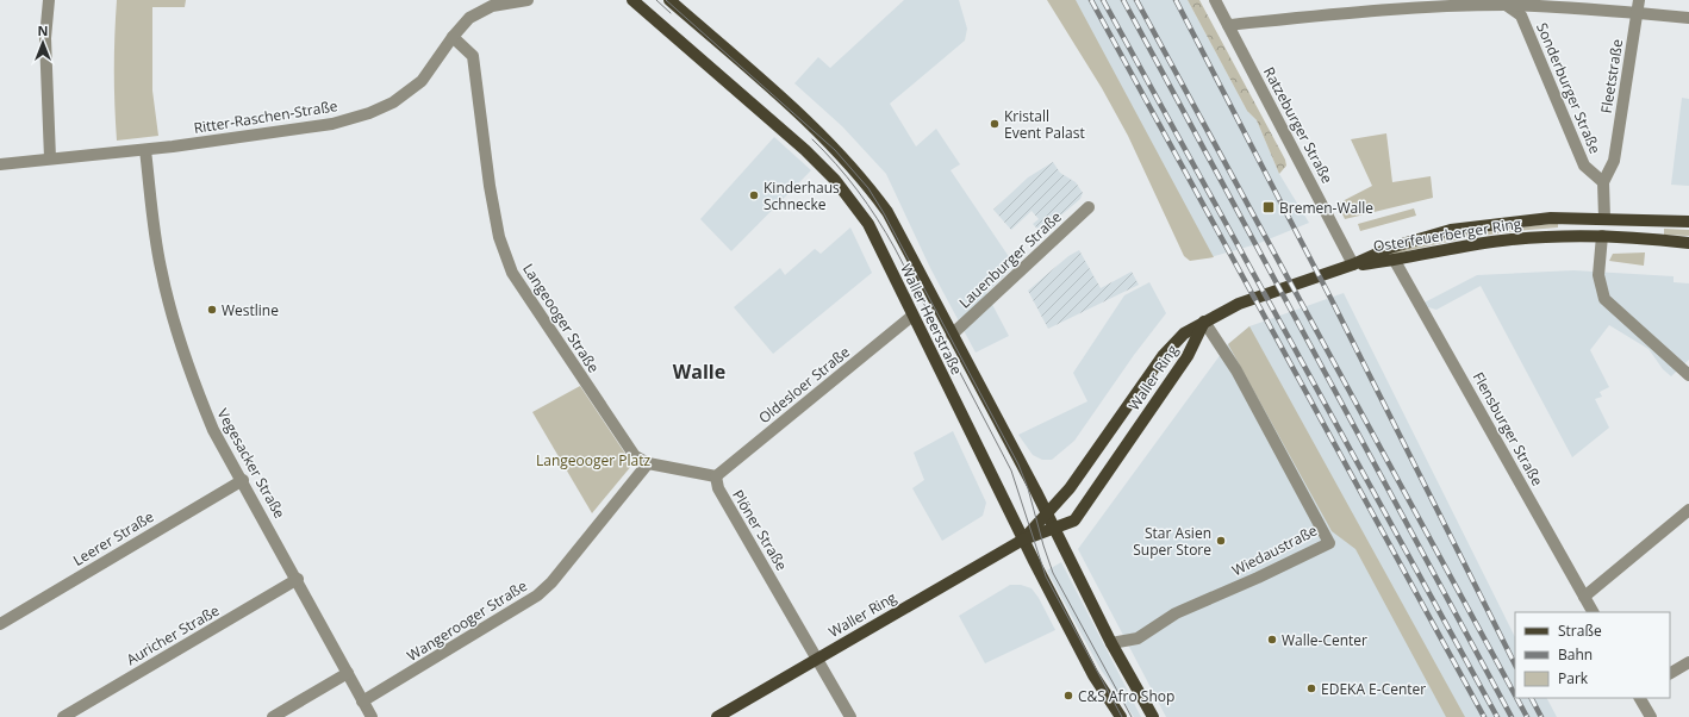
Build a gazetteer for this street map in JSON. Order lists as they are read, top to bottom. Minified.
{"streets":{"main road":["Osterfeuerberger Ring","Waller Heerstraße","Waller Ring"],"street":["Fleetstraße","Sonderburger Straße","Ritter-Raschen-Straße","Ratzeburger Straße","Lauenburger Straße","Langeooger Straße","Oldesloer Straße","Flensburger Straße","Vegesacker Straße","Plöner Straße","Leerer Straße","Wiedaustraße","Wangerooger Straße","Auricher Straße"]},"crossings":[["Fleetstraße","Sonderburger Straße"],["Ritter-Raschen-Straße","Langeooger Straße"],["Ritter-Raschen-Straße","Vegesacker Straße"],["Ratzeburger Straße","Osterfeuerberger Ring"],["Osterfeuerberger Ring","Waller Ring"],["Osterfeuerberger Ring","Flensburger Straße"],["Lauenburger Straße","Waller Heerstraße"],["Langeooger Straße","Wangerooger Straße"],["Waller Heerstraße","Waller Ring"],["Waller Heerstraße","Oldesloer Straße"],["Waller Heerstraße","Wiedaustraße"],["Waller Ring","Plöner Straße"],["Waller Ring","Wiedaustraße"],["Oldesloer Straße","Plöner Straße"],["Vegesacker Straße","Leerer Straße"],["Vegesacker Straße","Wangerooger Straße"],["Vegesacker Straße","Auricher Straße"]],"districts":["Walle"],"parks":["Langeooger Platz"],"places":{"other":["Kristall Event Palast","Kinderhaus Schnecke","Westline","Star Asien Super Store","Walle-Center","EDEKA E-Center","C&S Afro Shop"],"transit":["Bremen-Walle"]},"legend":["Straße","Bahn","Park"],"north":"top"}
